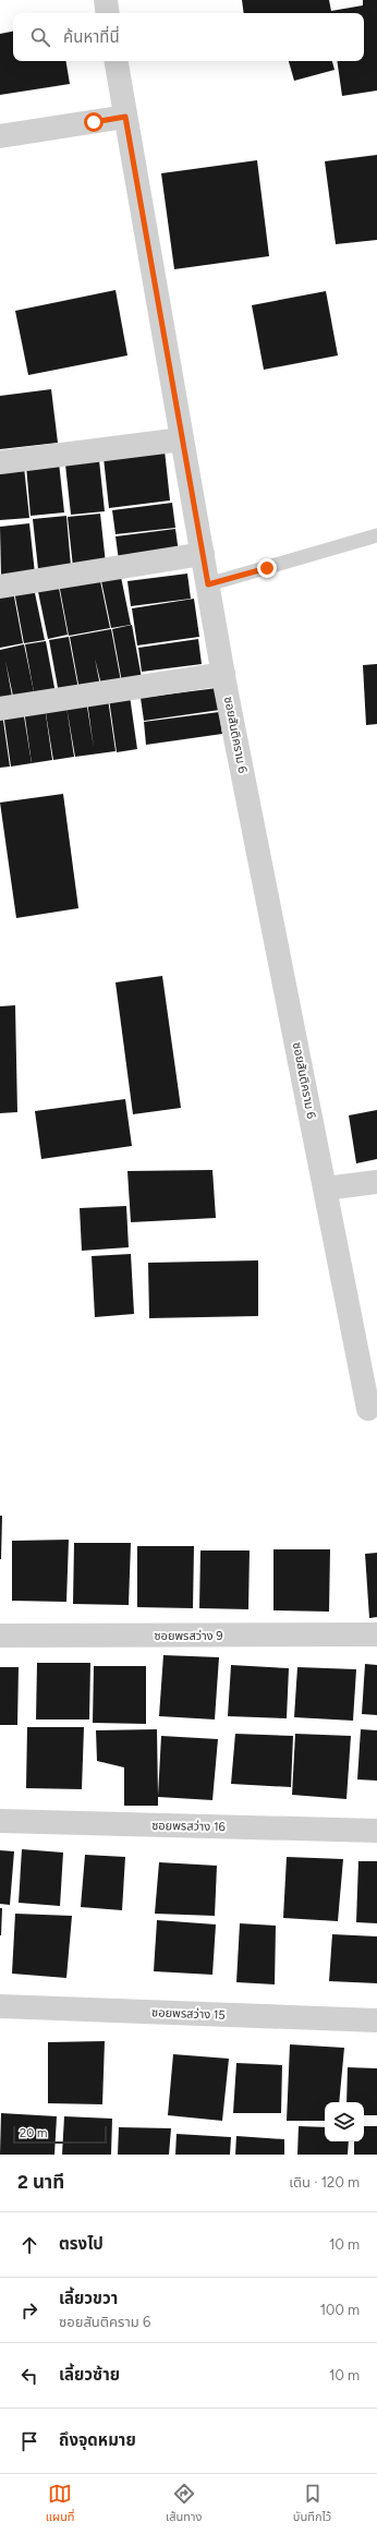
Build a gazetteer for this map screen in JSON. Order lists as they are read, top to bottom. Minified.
{"streets":{"street":["ซอยสันติคราม 6","ซอยพรสว่าง 9","ซอยพรสว่าง 16","ซอยพรสว่าง 15"]},"scale_bar":"20 m","page":{"search":"ค้นหาที่นี่","scale":"20 m","heading":["2 นาที","เดิน · 120 m"],"list":[["ตรงไป","10 m"],["เลี้ยวขวา","ซอยสันติคราม 6","100 m"],["เลี้ยวซ้าย","10 m"],"ถึงจุดหมาย"],"nav":["แผนที่","เส้นทาง","บันทึกไว้"]}}
